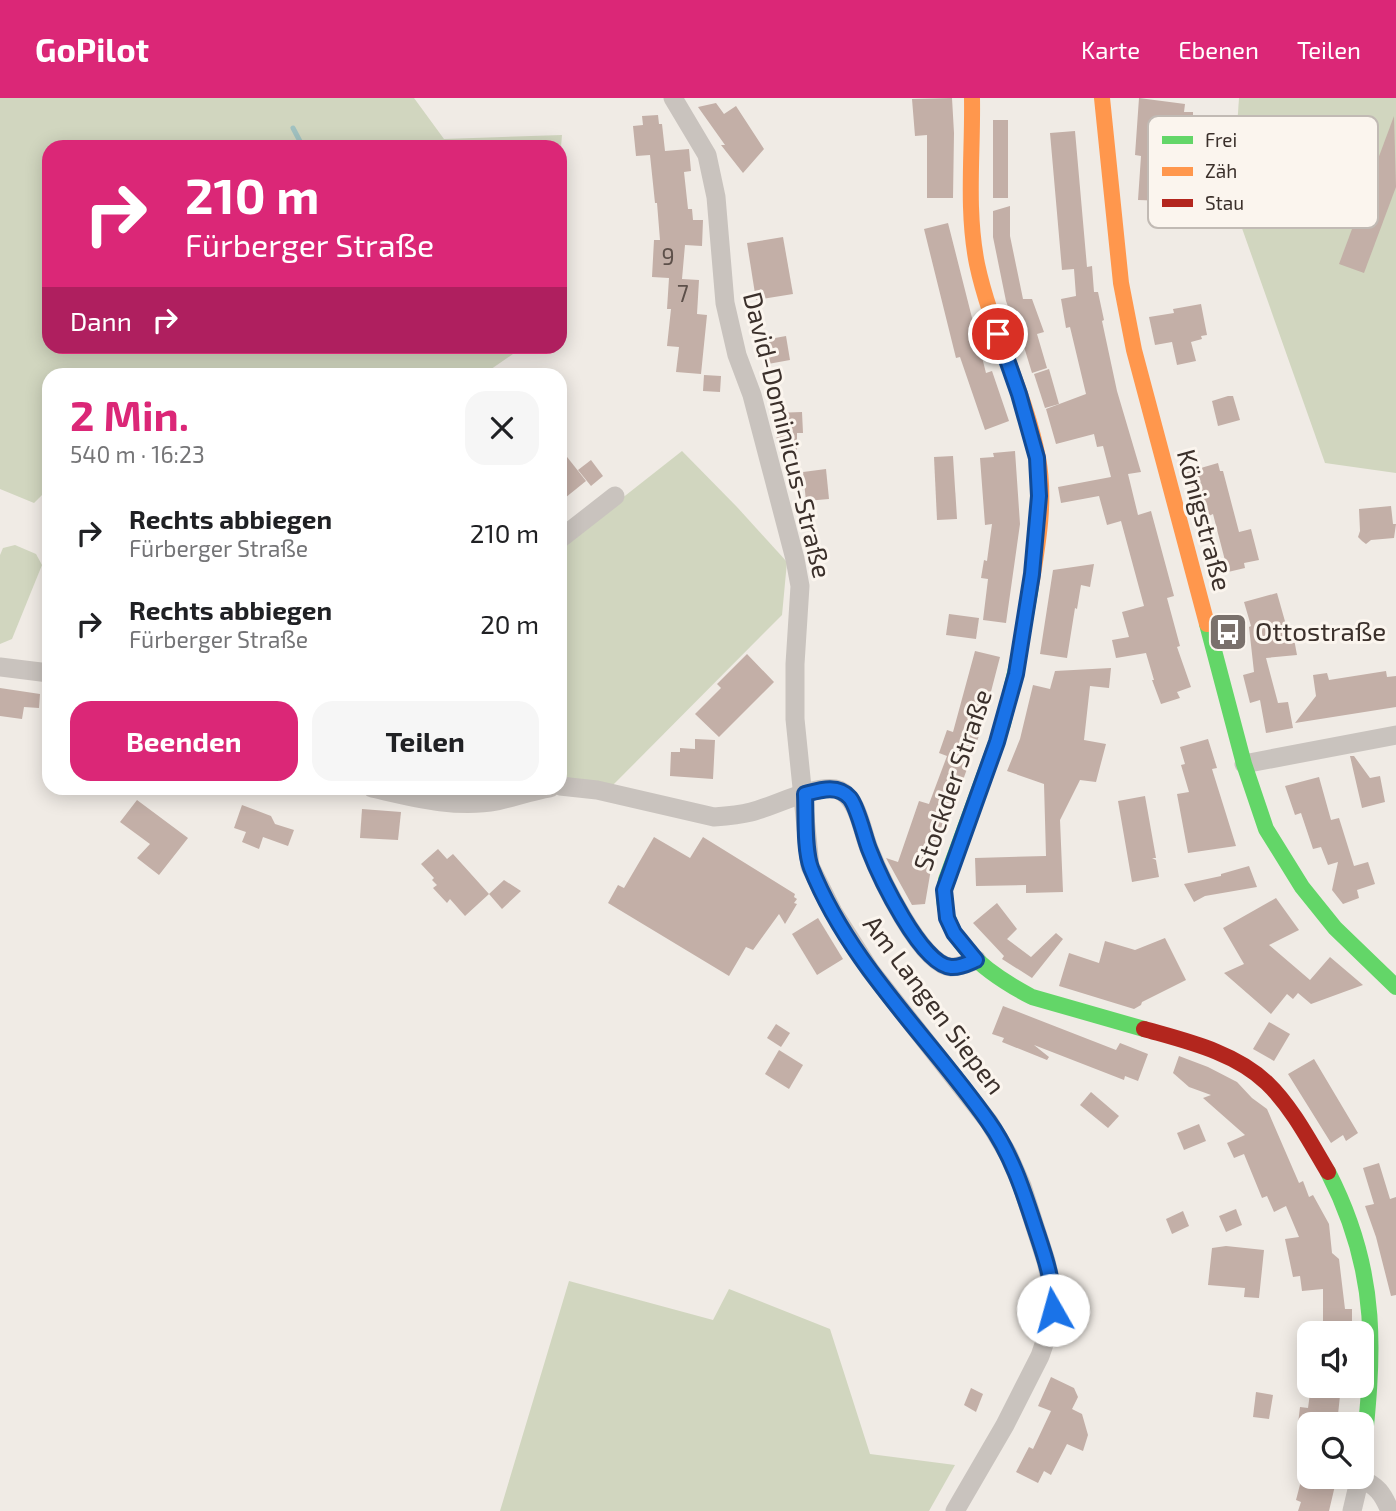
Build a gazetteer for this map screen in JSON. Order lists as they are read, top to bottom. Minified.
{"streets":{"street":["David-Dominicus-Straße","Königstraße","Stockder Straße","Am Langen Siepen"]},"crossings":[["David-Dominicus-Straße","Am Langen Siepen"]],"places":{"bus stop":["Ottostraße"]},"house_numbers":["9","7"],"legend":["Frei","Zäh","Stau"],"page":{"header":"GoPilot","nav":["Karte","Ebenen","Teilen"],"turn":["210 m","Fürberger Straße"],"then":"Dann","heading":["2 Min.","540 m · 16:23"],"list":[{"name":"Rechts abbiegen","note":"Fürberger Straße","value":"210 m"},{"name":"Rechts abbiegen","note":"Fürberger Straße","value":"20 m"}],"buttons":["Beenden","Teilen"]}}
